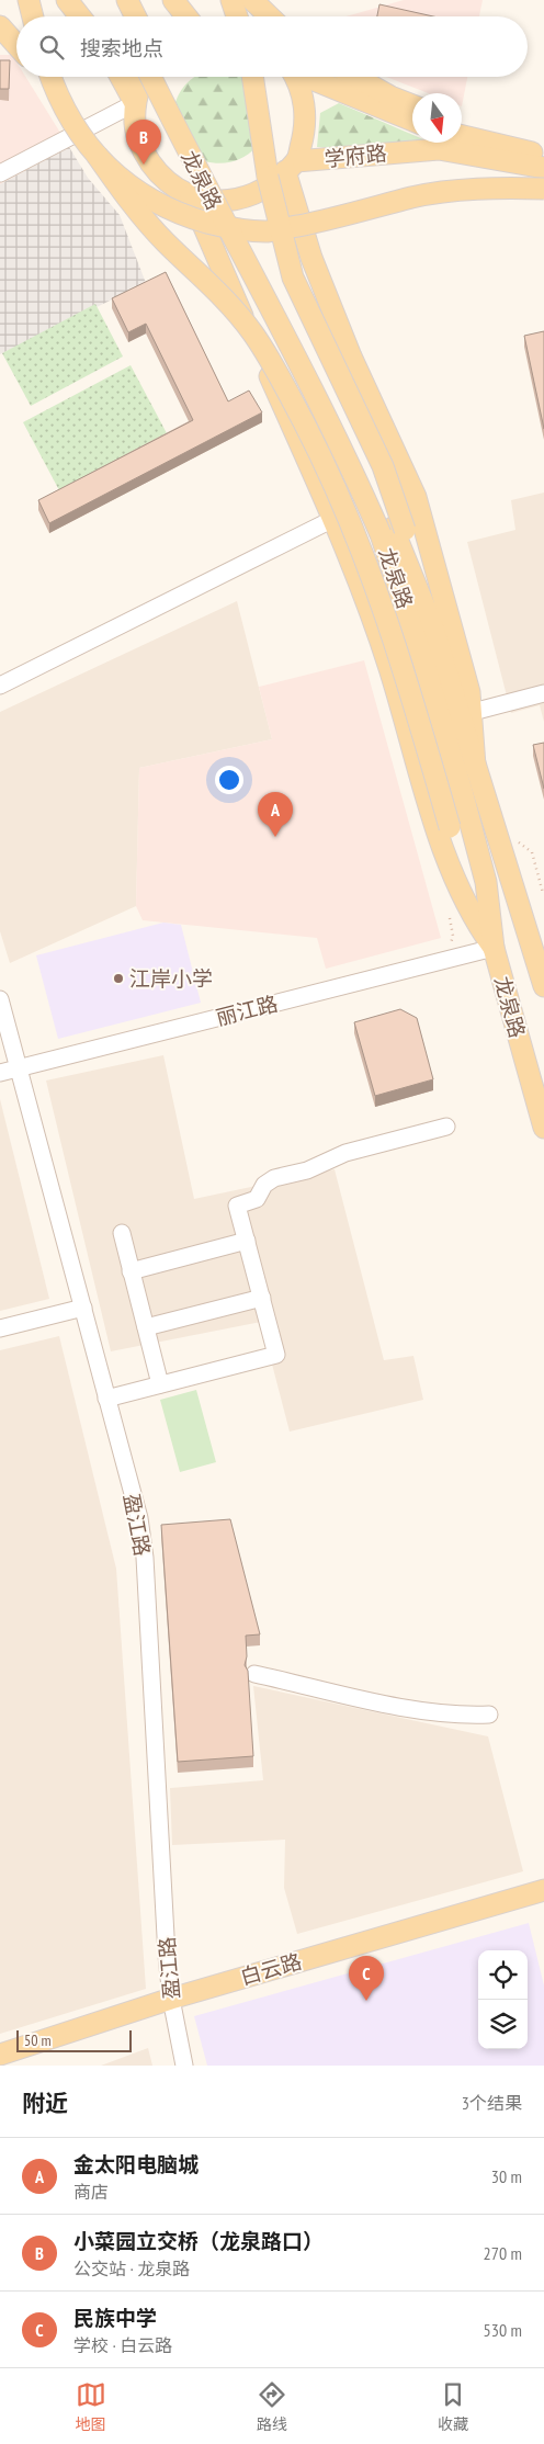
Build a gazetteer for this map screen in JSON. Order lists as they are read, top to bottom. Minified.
{"streets":{"main road":["学府路","龙泉路","白云路"],"street":["丽江路","盈江路"]},"crossings":[["龙泉路","丽江路"],["丽江路","盈江路"],["盈江路","白云路"]],"places":["江岸小学"],"scale_bar":"50 m","north":"bottom","page":{"search":"搜索地点","pins":["B","A","C"],"scale":"50 m","heading":["附近","3个结果"],"list":[{"mark":"A","name":"金太阳电脑城","note":"商店","value":"30 m"},{"mark":"B","name":"小菜园立交桥（龙泉路口）","note":"公交站 · 龙泉路","value":"270 m"},{"mark":"C","name":"民族中学","note":"学校 · 白云路","value":"530 m"}],"nav":["地图","路线","收藏"]}}
